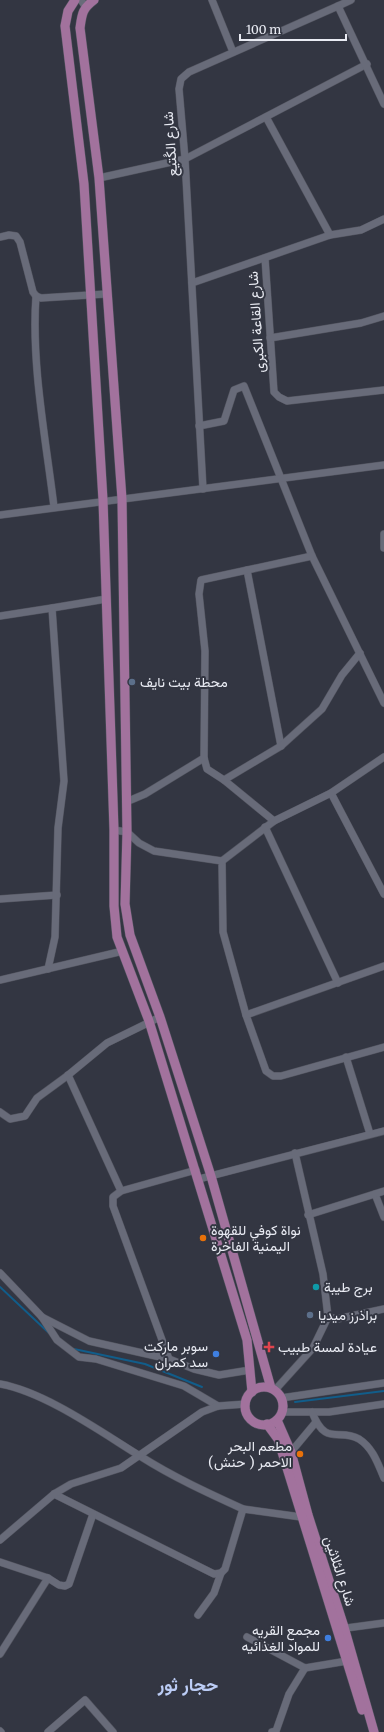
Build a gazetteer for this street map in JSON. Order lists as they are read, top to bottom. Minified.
{"streets":{"main road":["شارع الثلاثين"],"street":["شارع الكُتيع","شارع القاعة الكبرى"]},"crossings":[["شارع الكُتيع","شارع القاعة الكبرى"]],"districts":["حجار ثور"],"places":{"other":["محطة بيت نايف","نواة كوفي للقهوة اليمنية الفاخرة","برج طيبة","براذرز ميديا","سوبر ماركت سد كمران","مطعم البحر الاحمر ( حنش)","مجمع القريه للمواد الغذائيه"],"health":["عيادة لمسة طبيب"]},"scale_bar":"100 m"}
